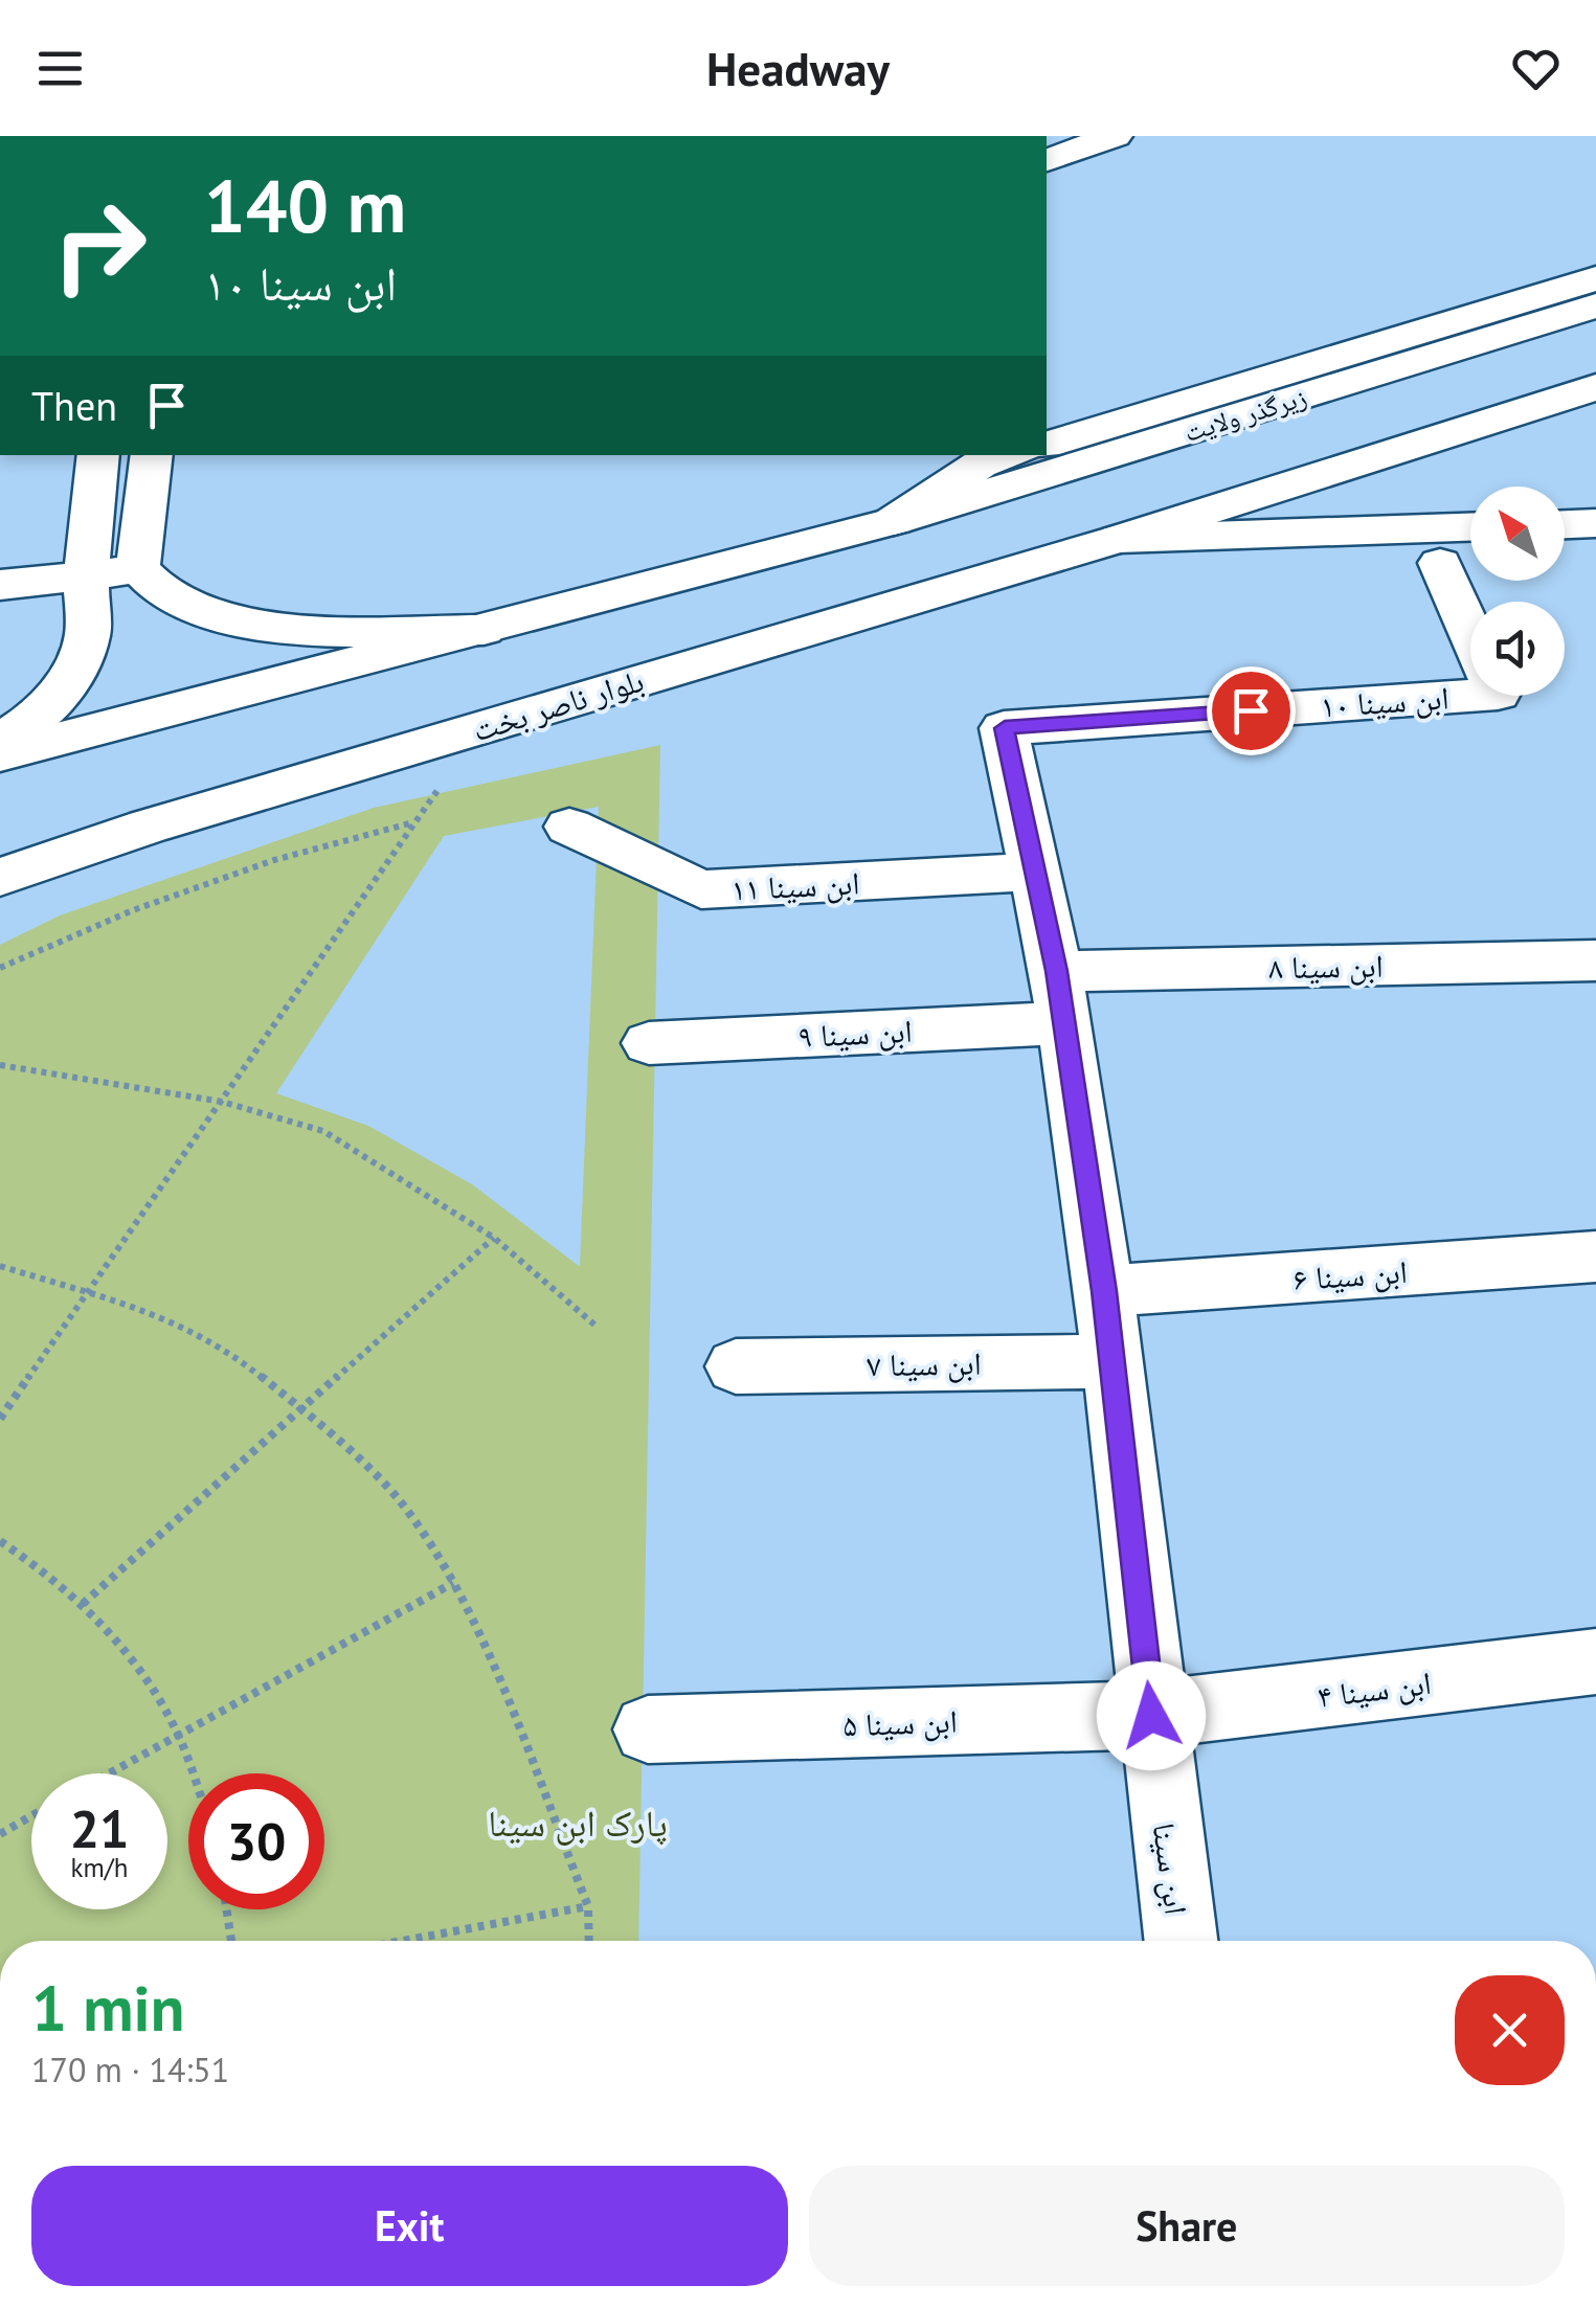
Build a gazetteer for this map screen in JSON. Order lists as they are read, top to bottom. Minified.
{"streets":{"street":["زیرگذر ولایت","ابن سینا ۱۰","بلوار ناصر بخت","ابن سینا ۱۱","ابن سینا ۸","ابن سینا ۹","ابن سینا ۶","ابن سینا ۷","ابن سینا ۴","ابن سینا ۵","ابن سینا"]},"crossings":[["ابن سینا ۱۰","ابن سینا"],["ابن سینا ۱۱","ابن سینا"],["ابن سینا ۸","ابن سینا ۹"],["ابن سینا ۸","ابن سینا"],["ابن سینا ۹","ابن سینا"],["ابن سینا ۶","ابن سینا"],["ابن سینا ۷","ابن سینا"],["ابن سینا ۴","ابن سینا ۵"],["ابن سینا ۴","ابن سینا"],["ابن سینا ۵","ابن سینا"]],"parks":["پارک ابن سینا"],"north":"top left","page":{"header":"Headway","turn":["140 m","ابن سینا ۱۰"],"then":"Then","speed":"21 km/h","limit":"30","heading":["1 min","170 m · 14:51"],"buttons":["Exit","Share"]}}
